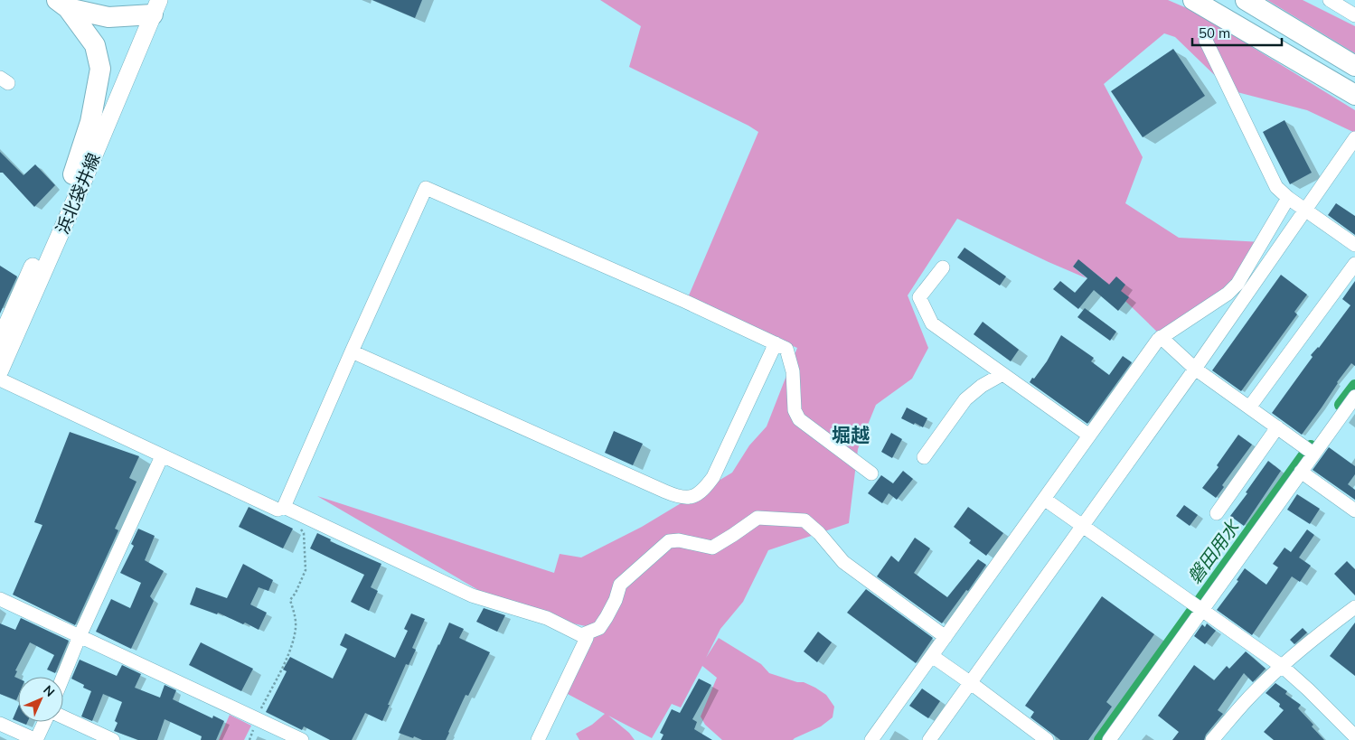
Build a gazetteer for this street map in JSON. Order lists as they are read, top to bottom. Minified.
{"streets":{"main road":["浜北袋井線"]},"districts":["堀越"],"water":["磐田用水"],"scale_bar":"50 m","north":"top right"}
